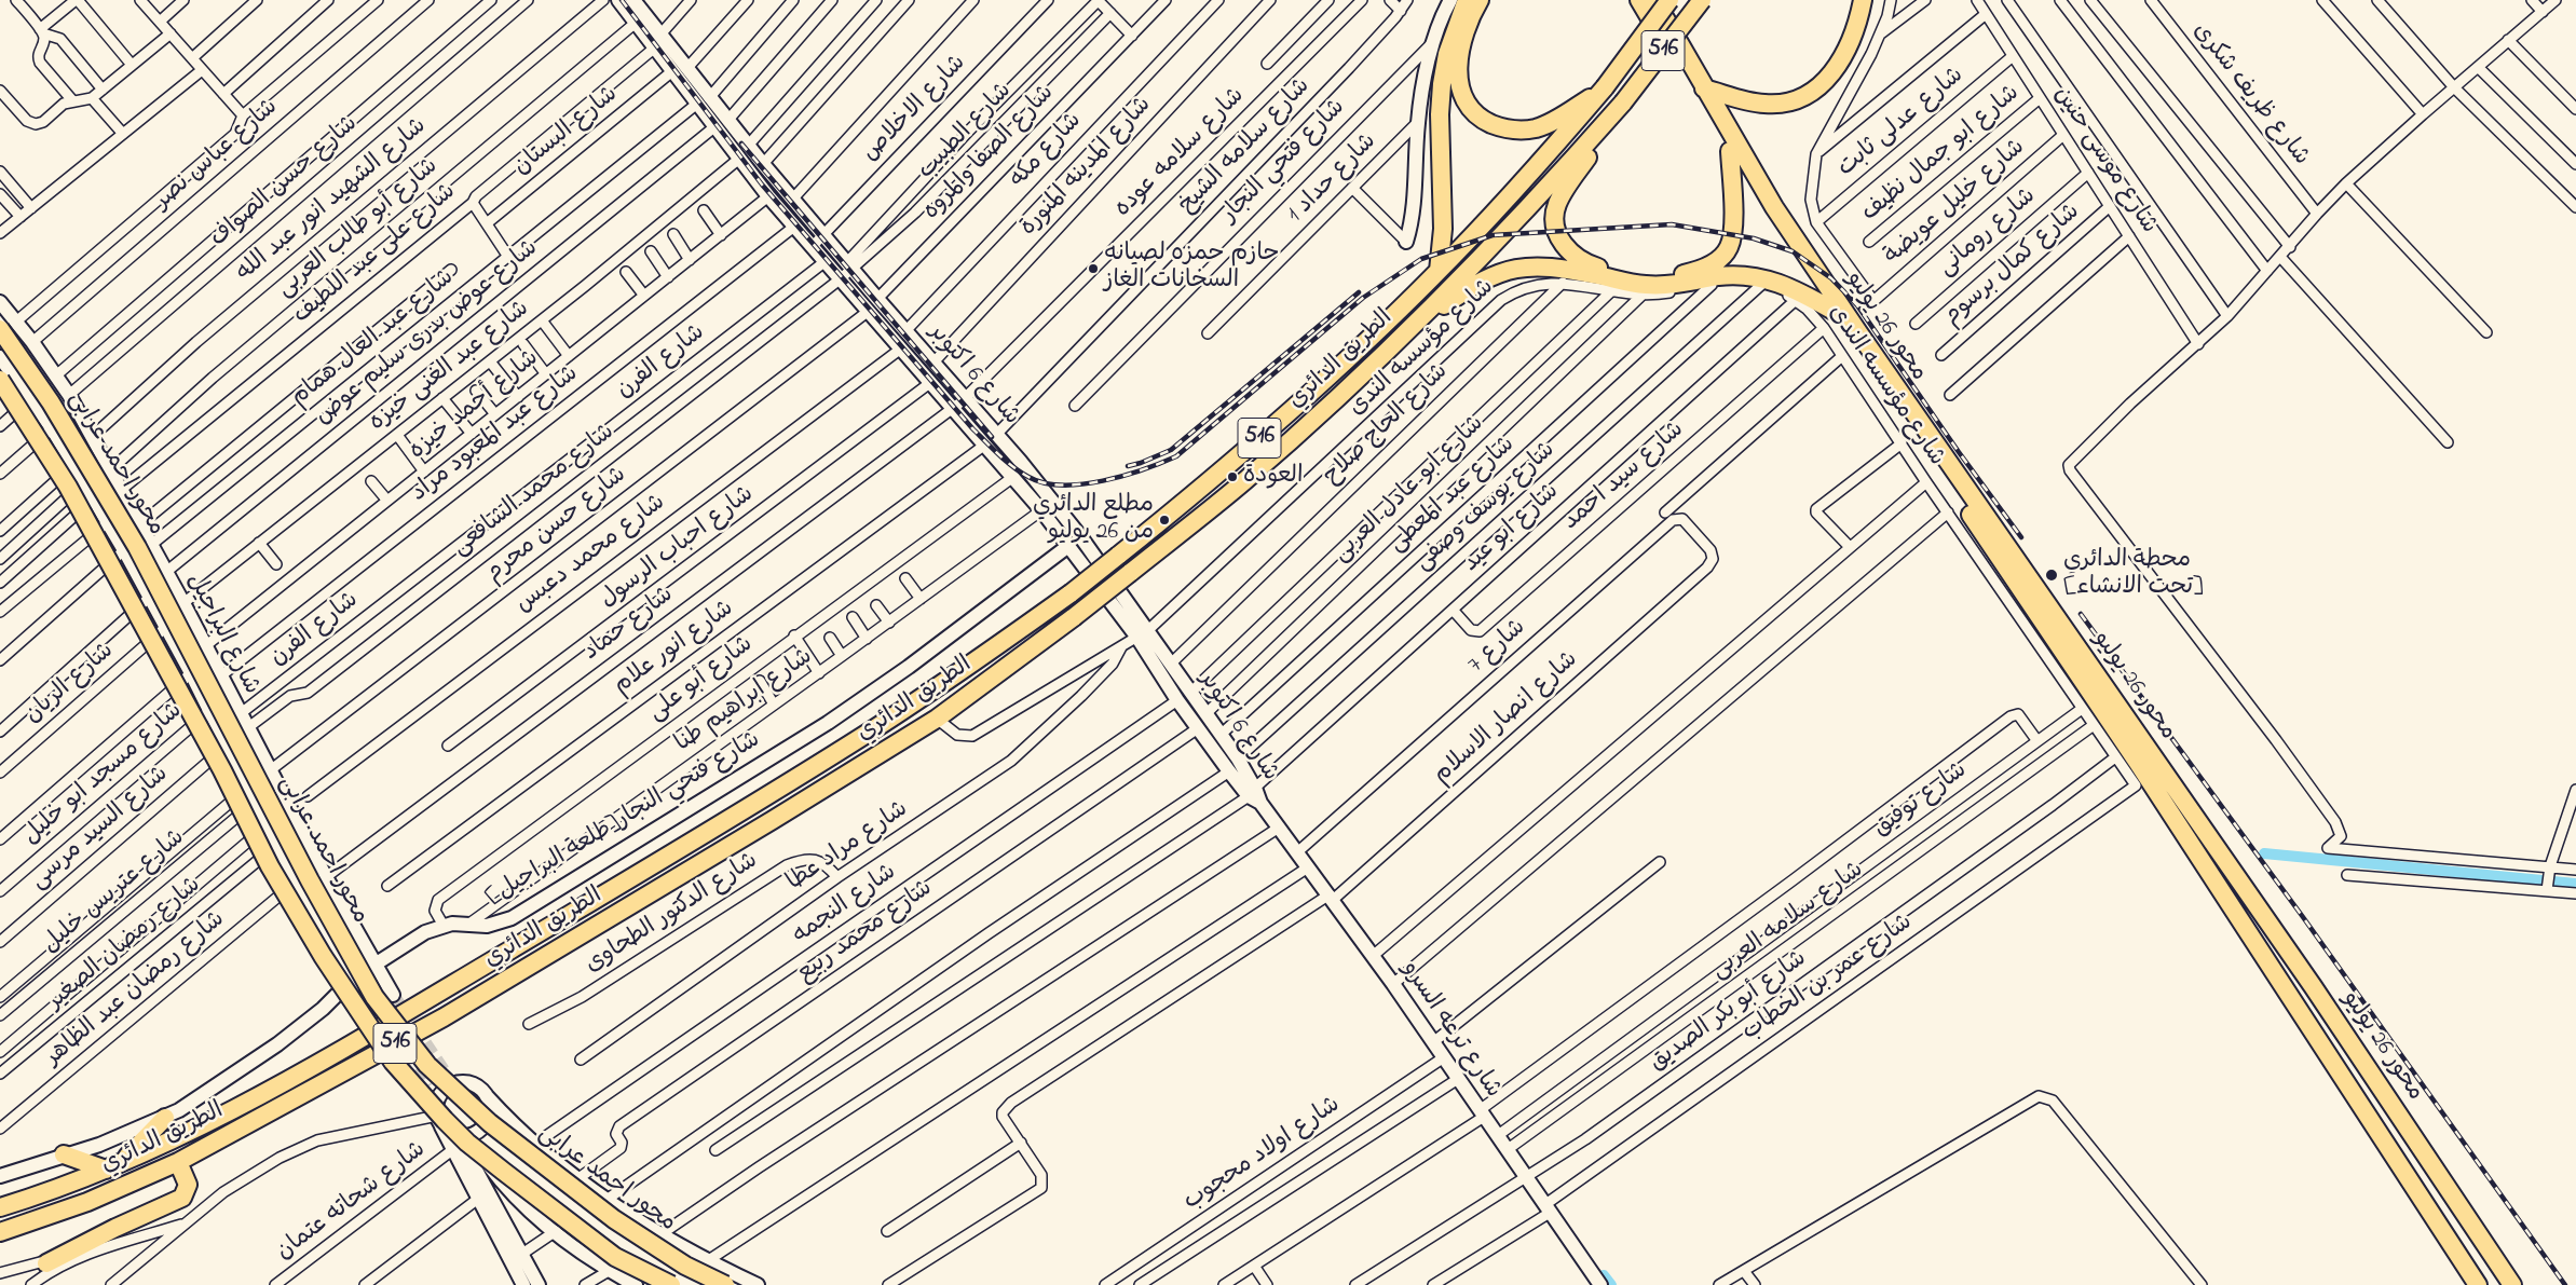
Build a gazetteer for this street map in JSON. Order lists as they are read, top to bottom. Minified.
{"streets":{"highway":["516","محور 26 يوليو","الطريق الدائري","محور احمد عرابى"],"street":["شارع ظريف شكرى","شارع الاخلاص","شارع عدلى ثابت","شارع البستان","شارع الطبيب","شارع سلامه الشيخ","شارع مكه","شارع الصفا والمروه","شارع سلامه عوده","شارع ابو جمال نظيف","شارع عباس نصر","شارع موسى حنين","شارع فتحي النجار","شارع المدينه المنورة","شارع حداد 1","شارع حسن الصواف","شارع الشهيد انور عبد الله","شارع خليل عويضة","شارع أبو طالب العربى","شارع رومانى","شارع على عبد اللطيف","شارع كمال برسوم","شارع عوض بدرى سليم عوض","شارع عبد العال همام","شارع مؤسسه الندى","شارع الفرن","شارع عبد الغنى خيزه","شارع 6 اكتوبر","شارع أحمد خيزه","شارع الحاج صلاح","شارع عبد المعبود مراد","شارع سيد احمد","شارع ابو عادل العربى","شارع محمد الشافعى","شارع عبد المعطى","شارع يوسف وصفى","شارع حسن محرم","شارع ابو عيد","شارع احباب الرسول","شارع محمد دعبس","شارع حماد","شارع البراجيل","شارع 7","شارع انور علام","شارع أبو على","شارع الريان","شارع ابراهيم طنا","شارع انصار الاسلام","شارع مسجد ابو خليل","شارع توفيق","شارع فتحي النجار[طلعة البراجيل]","شارع السيد مرسى","شارع مراد عطا","شارع عتريس خليل","شارع النجمه","شارع الدكتور الطحاوى","شارع سلامه العربى","شارع محمد ربيع","شارع رمضان الصغير","شارع عمر بن الخطاب","شارع رمضان عبد الظاهر","شارع أبو بكر الصديق","شارع ترعه السرو","شارع اولاد محجوب","شارع شحاته عتمان"]},"crossings":[["516","الطريق الدائري"],["شارع الاخلاص","شارع 6 اكتوبر"],["شارع عدلى ثابت","شارع موسى حنين"],["شارع عدلى ثابت","شارع خليل عويضة"],["شارع البستان","شارع 6 اكتوبر"],["شارع الطبيب","شارع 6 اكتوبر"],["شارع الطبيب","شارع محمد الشافعى"],["شارع سلامه الشيخ","شارع 6 اكتوبر"],["شارع مكه","شارع 6 اكتوبر"],["شارع الصفا والمروه","شارع 6 اكتوبر"],["شارع سلامه عوده","شارع 6 اكتوبر"],["شارع سلامه عوده","شارع حماد"],["شارع ابو جمال نظيف","شارع موسى حنين"],["شارع عباس نصر","شارع البراجيل"],["شارع موسى حنين","شارع خليل عويضة"],["شارع موسى حنين","شارع رومانى"],["شارع موسى حنين","شارع كمال برسوم"],["شارع المدينه المنورة","شارع 6 اكتوبر"],["شارع حسن الصواف","شارع البراجيل"],["شارع الشهيد انور عبد الله","شارع البراجيل"],["شارع أبو طالب العربى","شارع 6 اكتوبر"],["شارع أبو طالب العربى","شارع البراجيل"],["شارع على عبد اللطيف","شارع 6 اكتوبر"],["شارع على عبد اللطيف","شارع البراجيل"],["شارع عوض بدرى سليم عوض","شارع 6 اكتوبر"],["شارع عوض بدرى سليم عوض","شارع البراجيل"],["شارع عبد العال همام","شارع 6 اكتوبر"],["شارع عبد العال همام","شارع البراجيل"],["شارع مؤسسه الندى","الطريق الدائري"],["شارع مؤسسه الندى","شارع 6 اكتوبر"],["شارع مؤسسه الندى","شارع الحاج صلاح"],["شارع مؤسسه الندى","شارع سيد احمد"],["شارع مؤسسه الندى","شارع ابو عادل العربى"],["شارع مؤسسه الندى","شارع عبد المعطى"],["شارع مؤسسه الندى","شارع يوسف وصفى"],["شارع مؤسسه الندى","شارع ابو عيد"],["شارع مؤسسه الندى","شارع توفيق"],["شارع مؤسسه الندى","شارع مراد عطا"],["شارع مؤسسه الندى","شارع سلامه العربى"],["شارع مؤسسه الندى","شارع عمر بن الخطاب"],["شارع مؤسسه الندى","شارع أبو بكر الصديق"],["شارع الفرن","شارع 6 اكتوبر"],["شارع الفرن","شارع البراجيل"],["شارع عبد الغنى خيزه","شارع 6 اكتوبر"],["شارع عبد الغنى خيزه","شارع البراجيل"],["شارع 6 اكتوبر","شارع أحمد خيزه"],["شارع 6 اكتوبر","شارع الحاج صلاح"],["شارع 6 اكتوبر","شارع عبد المعبود مراد"],["شارع 6 اكتوبر","شارع ابو عادل العربى"],["شارع 6 اكتوبر","شارع محمد الشافعى"],["شارع 6 اكتوبر","شارع عبد المعطى"],["شارع 6 اكتوبر","شارع يوسف وصفى"],["شارع 6 اكتوبر","شارع حسن محرم"],["شارع 6 اكتوبر","شارع ابو عيد"],["شارع 6 اكتوبر","شارع احباب الرسول"],["شارع 6 اكتوبر","شارع محمد دعبس"],["شارع 6 اكتوبر","شارع حماد"],["شارع 6 اكتوبر","شارع انور علام"],["شارع 6 اكتوبر","شارع أبو على"],["شارع 6 اكتوبر","شارع ابراهيم طنا"],["شارع 6 اكتوبر","شارع فتحي النجار[طلعة البراجيل]"],["شارع 6 اكتوبر","شارع النجمه"],["شارع 6 اكتوبر","شارع محمد ربيع"],["شارع 6 اكتوبر","شارع ترعه السرو"],["شارع أحمد خيزه","شارع البراجيل"],["شارع عبد المعبود مراد","شارع البراجيل"],["محور احمد عرابى","شارع البراجيل"],["شارع سيد احمد","شارع ابو عيد"],["شارع محمد الشافعى","شارع البراجيل"],["شارع حسن محرم","شارع البراجيل"],["شارع ابو عيد","شارع ترعه السرو"],["شارع حماد","شارع البراجيل"],["شارع البراجيل","شارع الريان"],["شارع البراجيل","شارع مسجد ابو خليل"],["شارع البراجيل","شارع فتحي النجار[طلعة البراجيل]"],["شارع البراجيل","شارع السيد مرسى"],["شارع البراجيل","شارع عتريس خليل"],["شارع البراجيل","شارع رمضان الصغير"],["شارع البراجيل","شارع رمضان عبد الظاهر"],["شارع 7","شارع انصار الاسلام"],["شارع 7","شارع ترعه السرو"],["شارع أبو على","شارع فتحي النجار[طلعة البراجيل]"],["شارع ابراهيم طنا","شارع فتحي النجار[طلعة البراجيل]"],["شارع انصار الاسلام","شارع ترعه السرو"],["شارع توفيق","شارع ترعه السرو"],["شارع مراد عطا","شارع الدكتور الطحاوى"],["شارع سلامه العربى","شارع ترعه السرو"],["شارع عمر بن الخطاب","شارع ترعه السرو"],["شارع أبو بكر الصديق","شارع ترعه السرو"],["شارع ترعه السرو","شارع اولاد محجوب"]],"places":["حازم حمزه لصيانه السخانات الغاز","العودة","مطلع الدائري من 26 يوليو","محطة الدائري [تحت الانشاء]"]}
